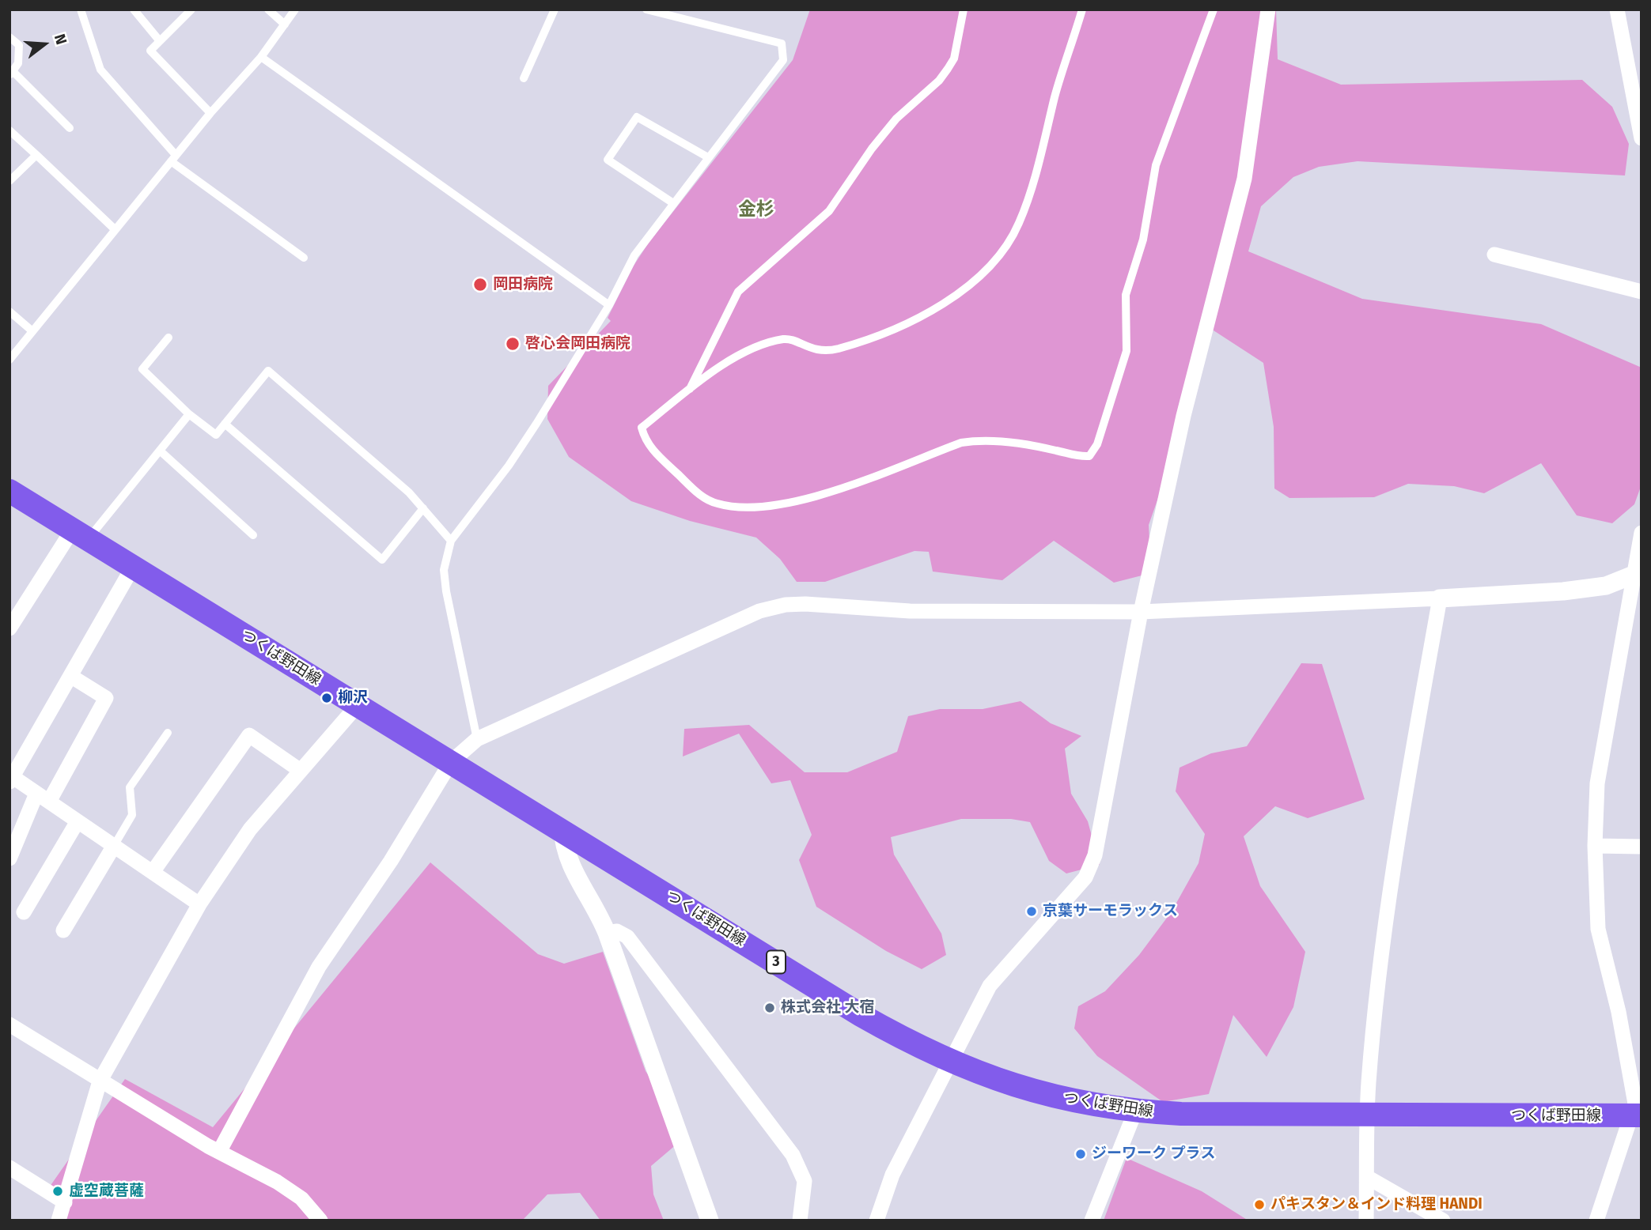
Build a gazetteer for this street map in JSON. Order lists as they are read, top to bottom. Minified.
{"streets":{"main road":["つくば野田線","3"]},"districts":["金杉"],"places":["岡田病院","啓心会岡田病院","柳沢","京葉サーモラックス","株式会社 大宿","ジーワーク プラス","虚空蔵菩薩","パキスタン＆インド料理 HANDI"],"north":"right"}
